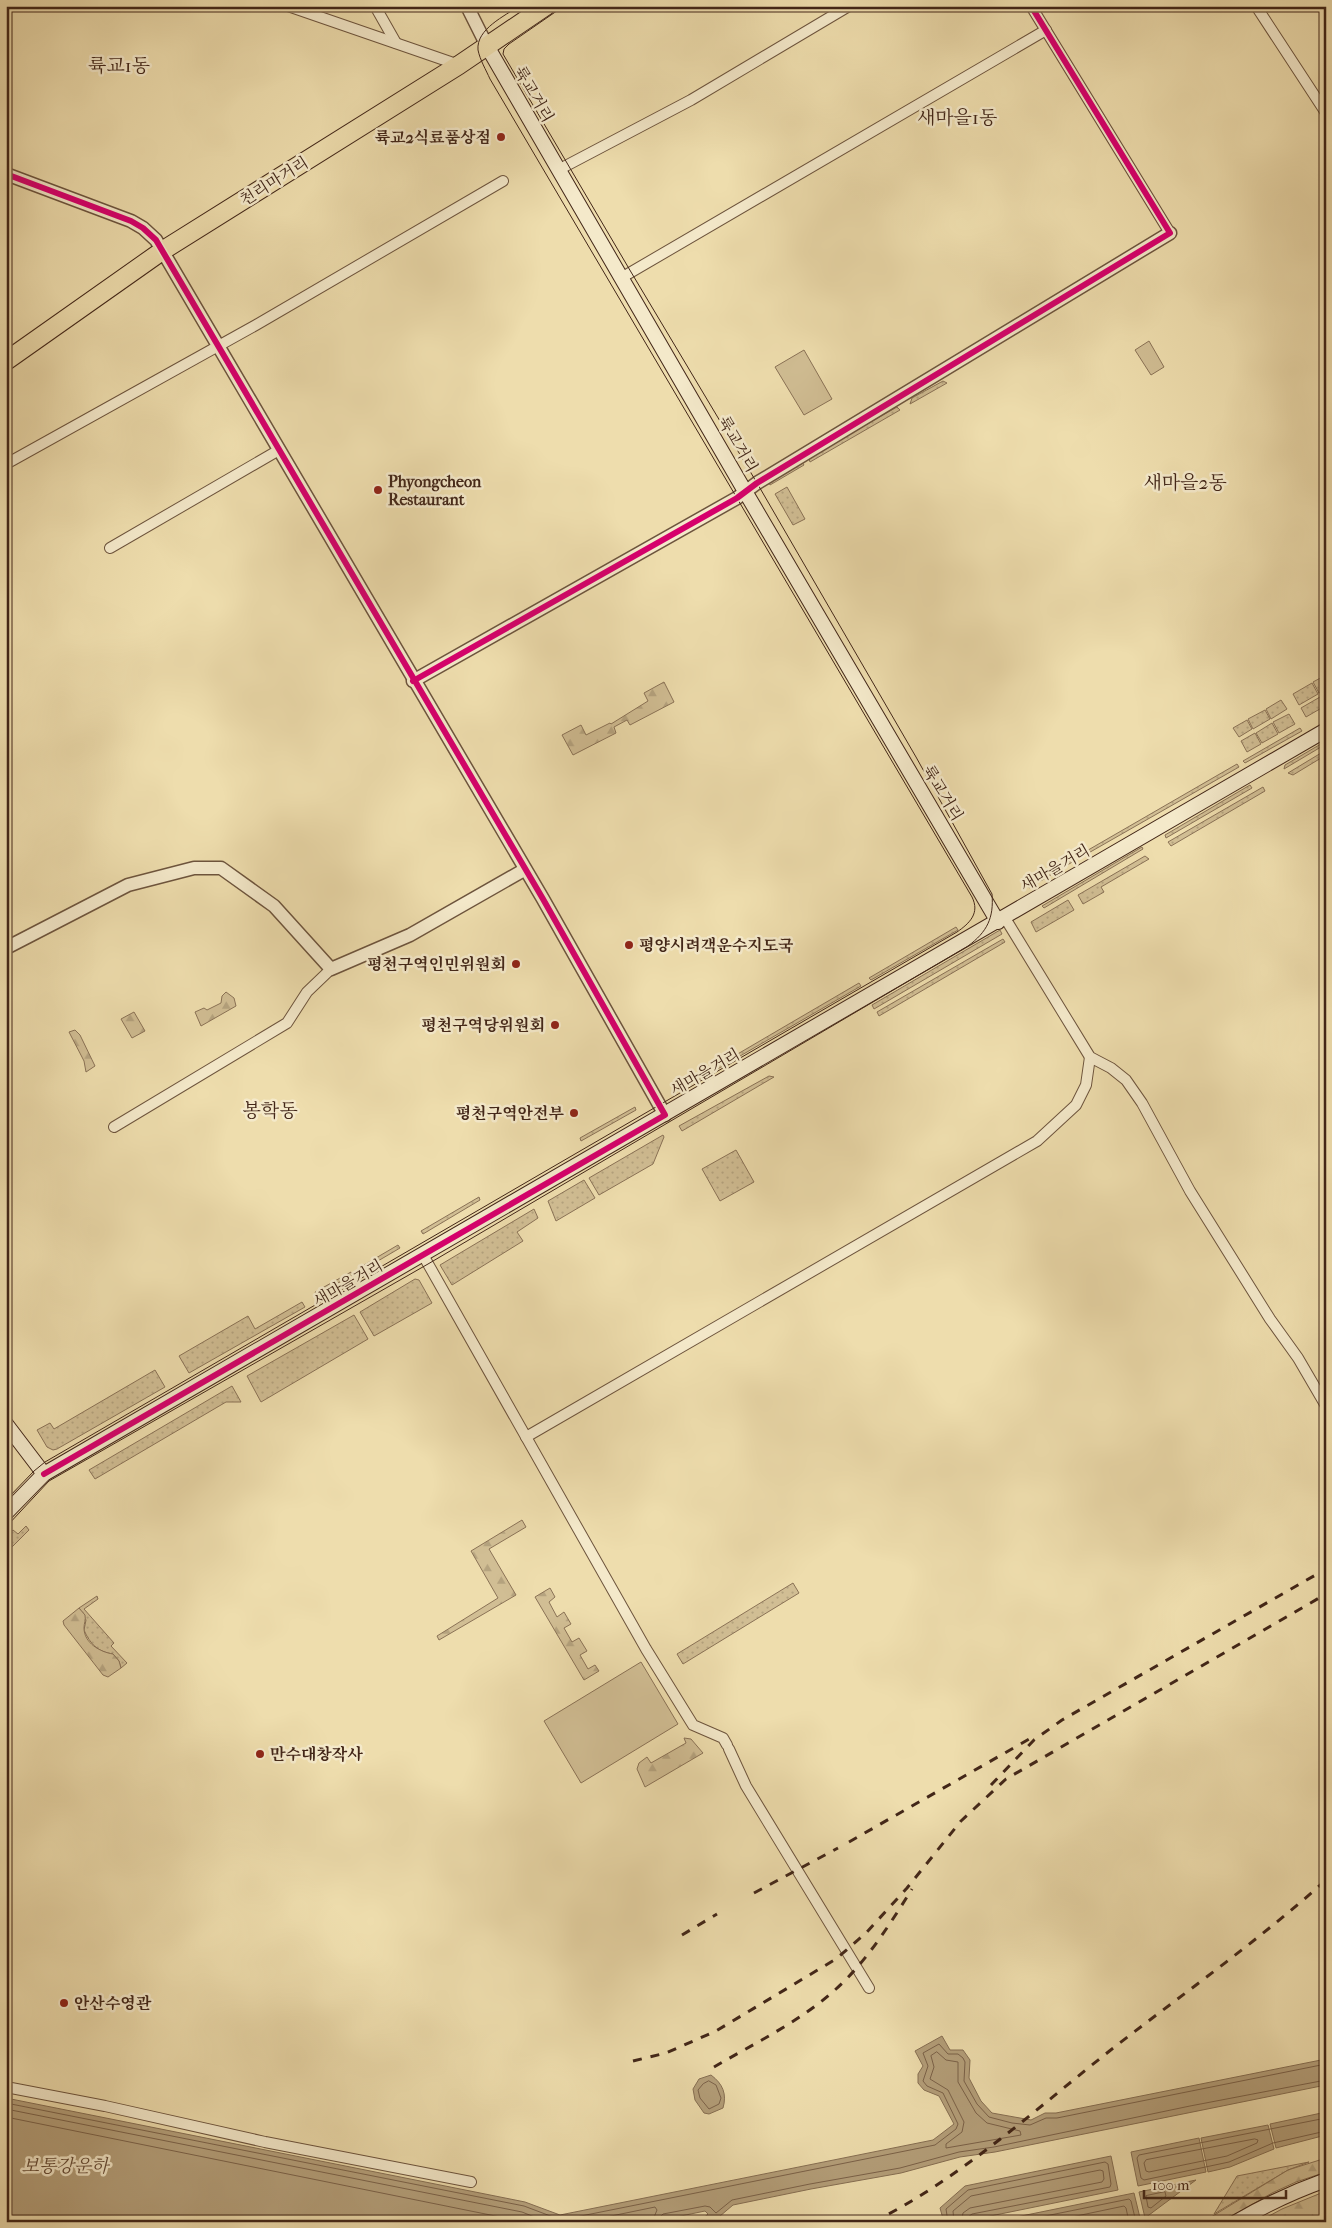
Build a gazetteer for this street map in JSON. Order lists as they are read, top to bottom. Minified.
{"streets":{"highway":["천리마거리"],"main road":["륙교거리","새마을거리"]},"crossings":[["륙교거리","천리마거리"],["륙교거리","새마을거리"]],"districts":["륙교1동","새마을1동","새마을2동","봉학동"],"water":["보통강운하"],"places":["륙교2식료품상점","Phyongcheon Restaurant","평양시려객운수지도국","평천구역인민위원회","평천구역당위원회","평천구역안전부","만수대창작사","안산수영관"],"scale_bar":"100 m"}
